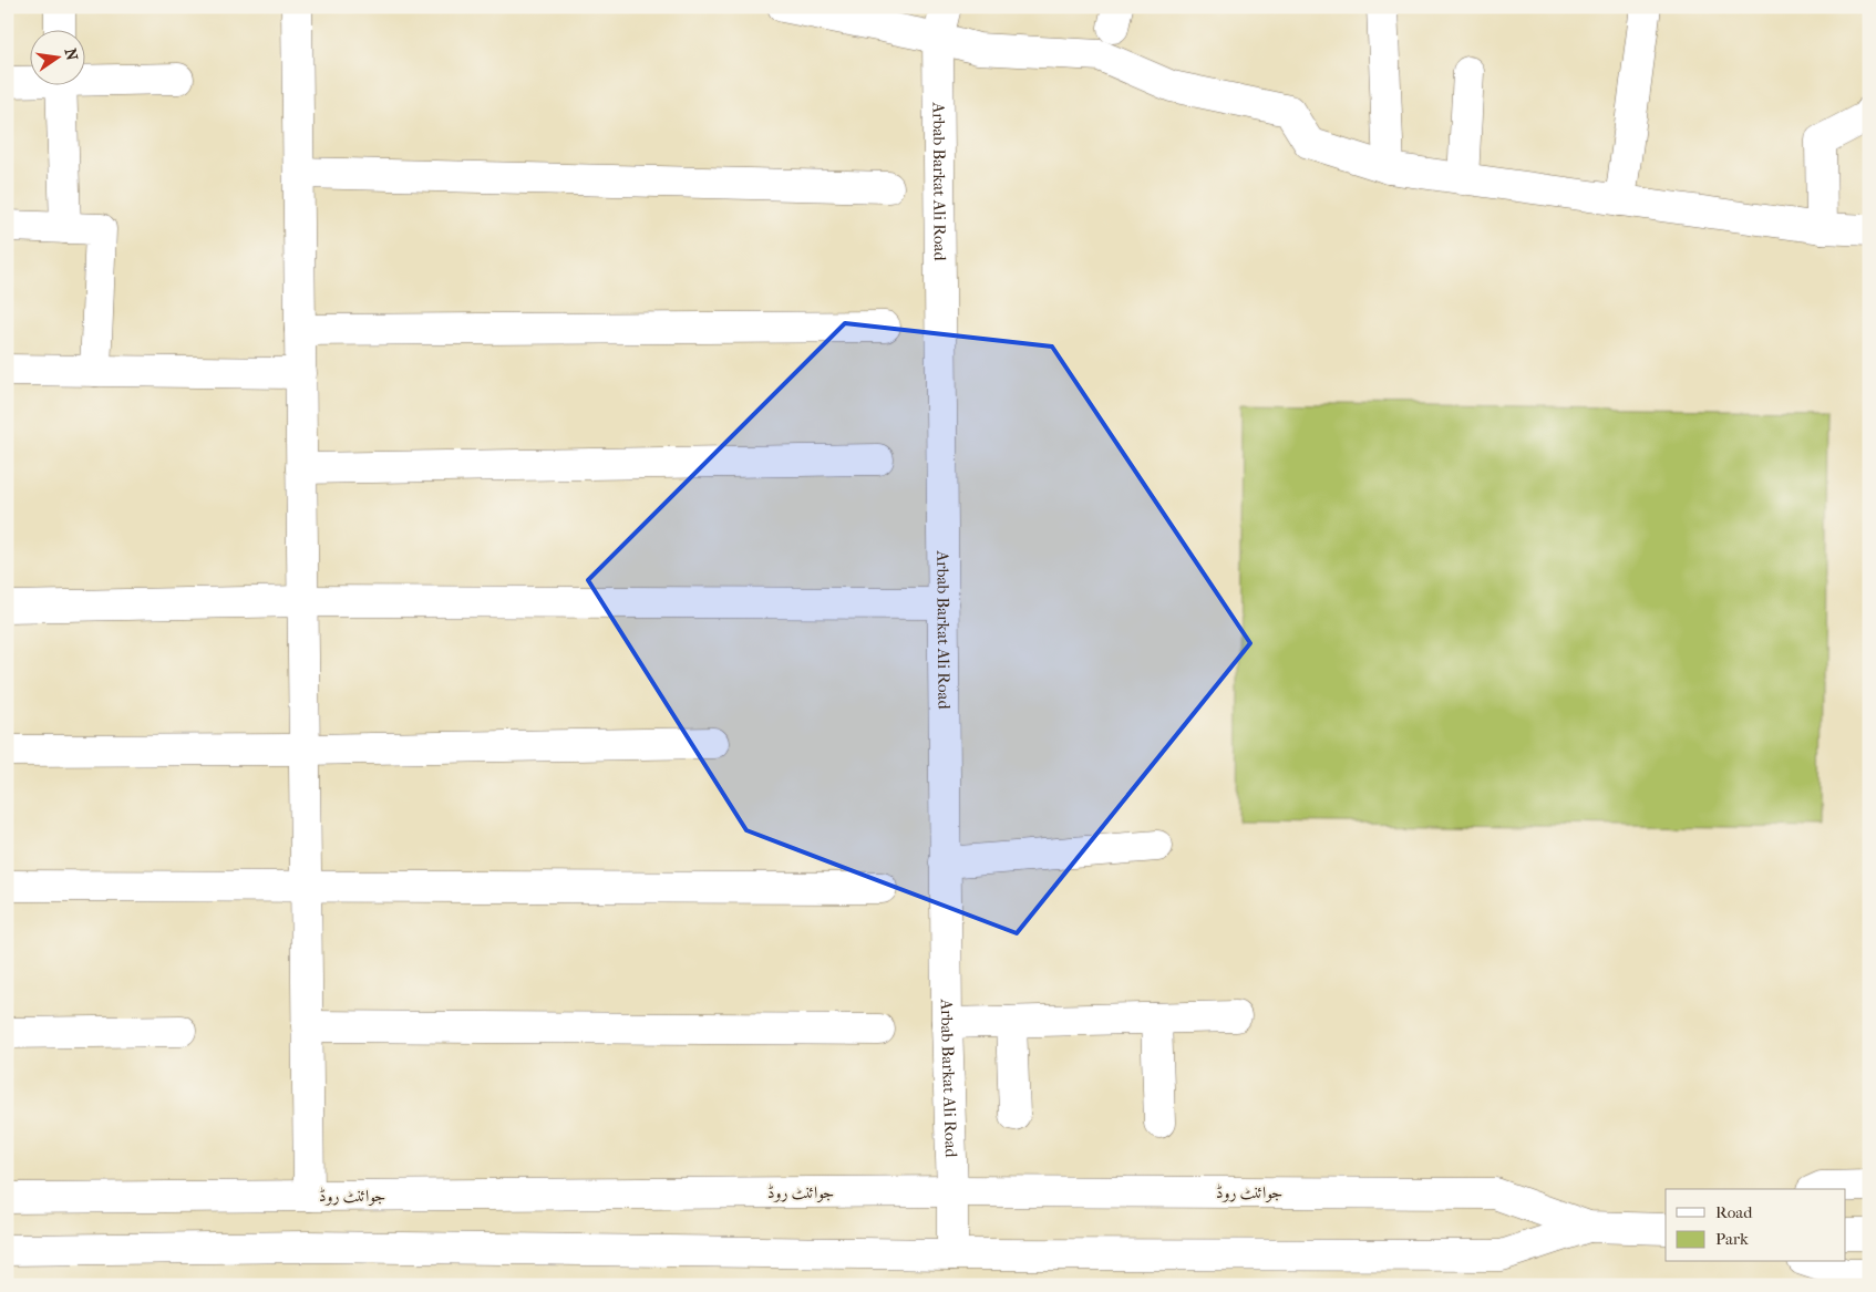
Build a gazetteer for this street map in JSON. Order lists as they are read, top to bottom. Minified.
{"streets":{"street":["Arbab Barkat Ali Road","جوائنٹ روڈ"]},"crossings":[["Arbab Barkat Ali Road","جوائنٹ روڈ"]],"legend":["Road","Park"],"north":"right"}
